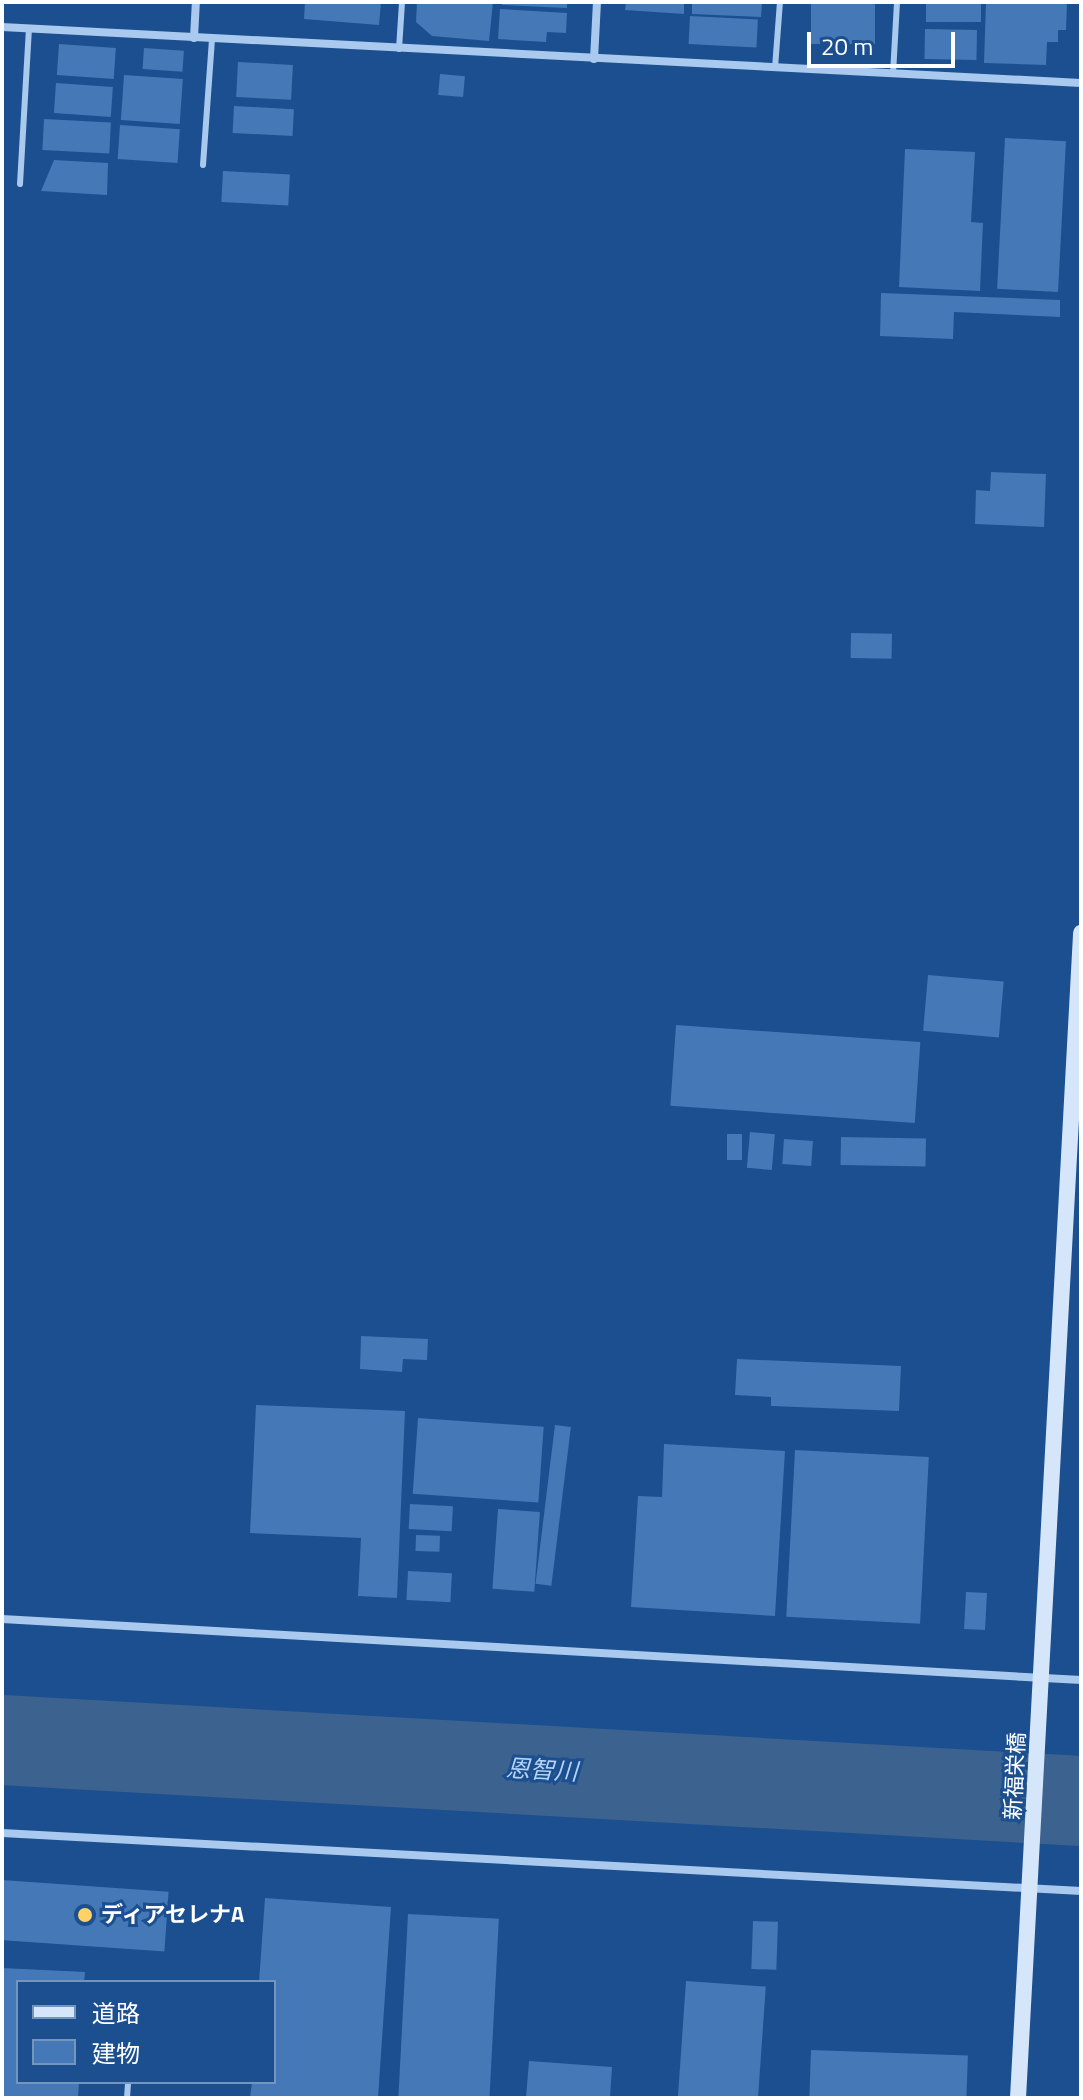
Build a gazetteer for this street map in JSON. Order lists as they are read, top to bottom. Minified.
{"streets":{"street":["新福栄橋"]},"water":["恩智川"],"places":["ディアセレナA"],"legend":["道路","建物"],"scale_bar":"20 m"}
